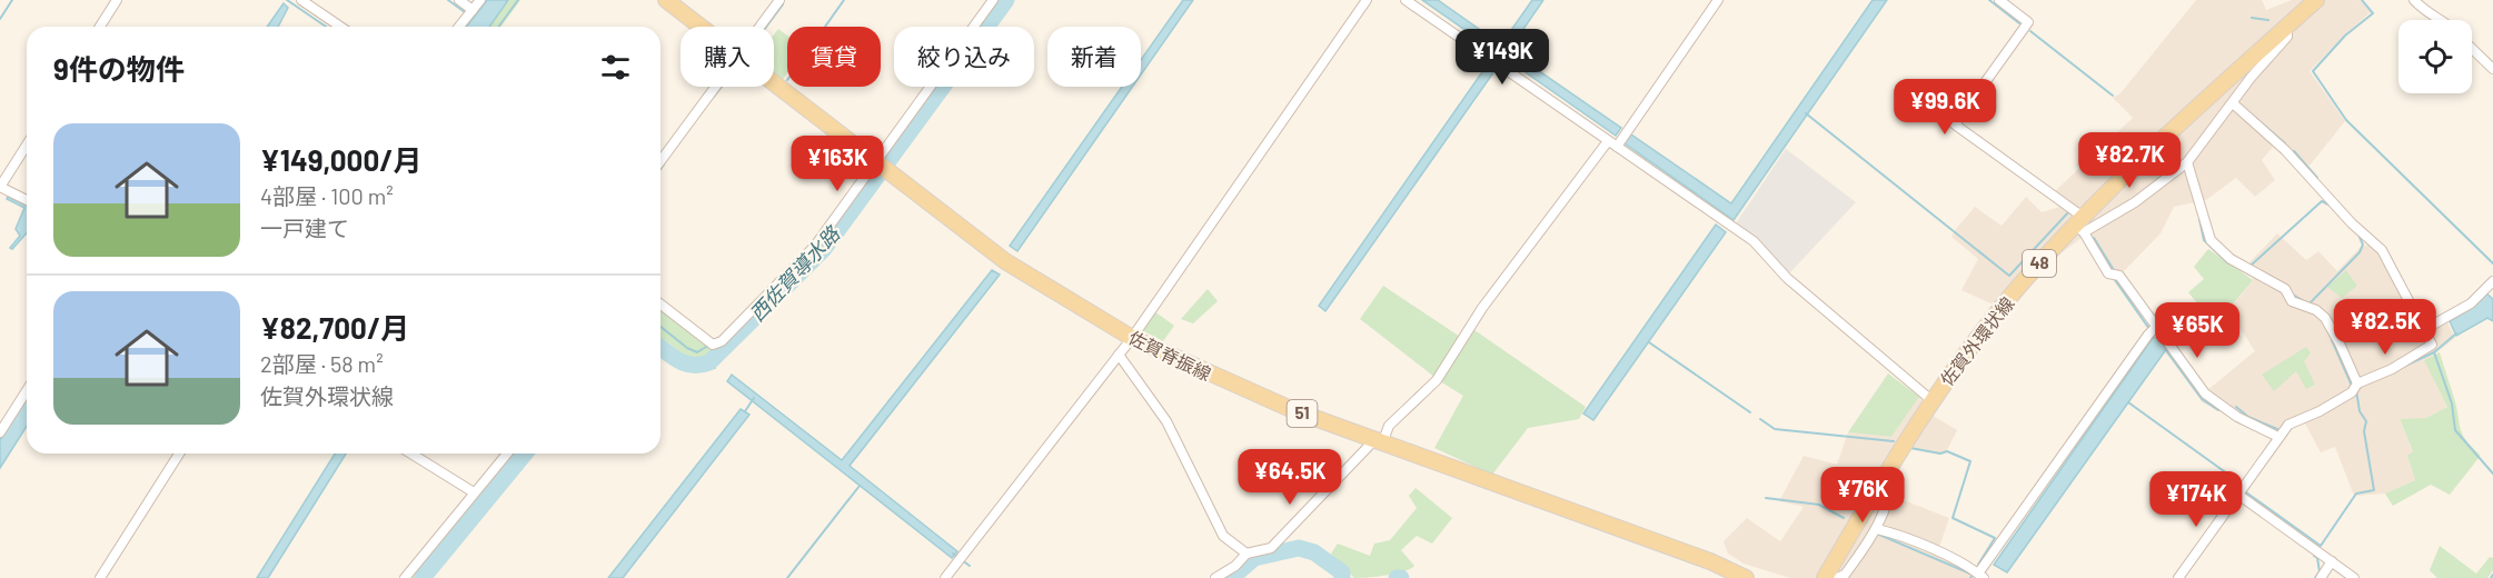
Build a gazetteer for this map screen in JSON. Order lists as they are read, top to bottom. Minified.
{"streets":{"main road":["48","佐賀外環状線","佐賀脊振線","51"]},"water":["西佐賀導水路"],"page":{"chip":["購入","賃貸","絞り込み","新着"],"heading":"9件の物件","price":["¥149K","¥99.6K","¥82.7K","¥163K","¥82.5K","¥65K","¥64.5K","¥76K","¥174K"],"list":[{"name":"¥149,000/月","note":"4部屋 · 100 m² · 一戸建て"},{"name":"¥82,700/月","note":"2部屋 · 58 m² · 佐賀外環状線"}]}}
